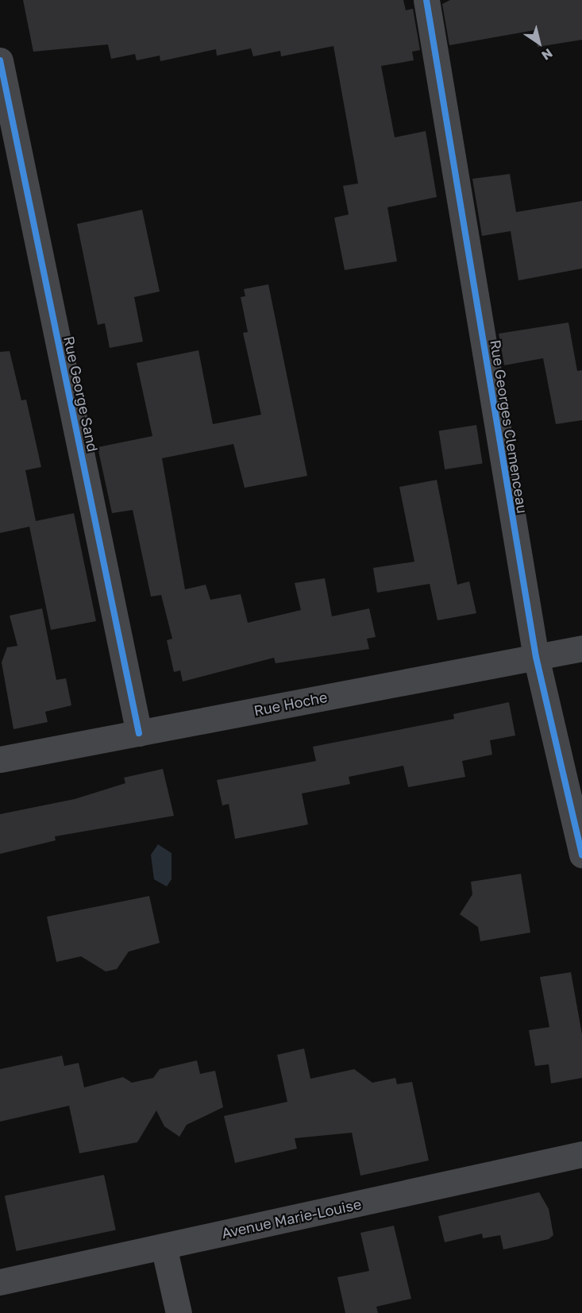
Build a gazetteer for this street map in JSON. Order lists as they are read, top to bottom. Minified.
{"streets":{"street":["Rue George Sand","Rue Georges Clemenceau","Rue Hoche","Avenue Marie-Louise"]},"crossings":[["Rue George Sand","Rue Hoche"],["Rue Georges Clemenceau","Rue Hoche"]],"north":"bottom right"}
